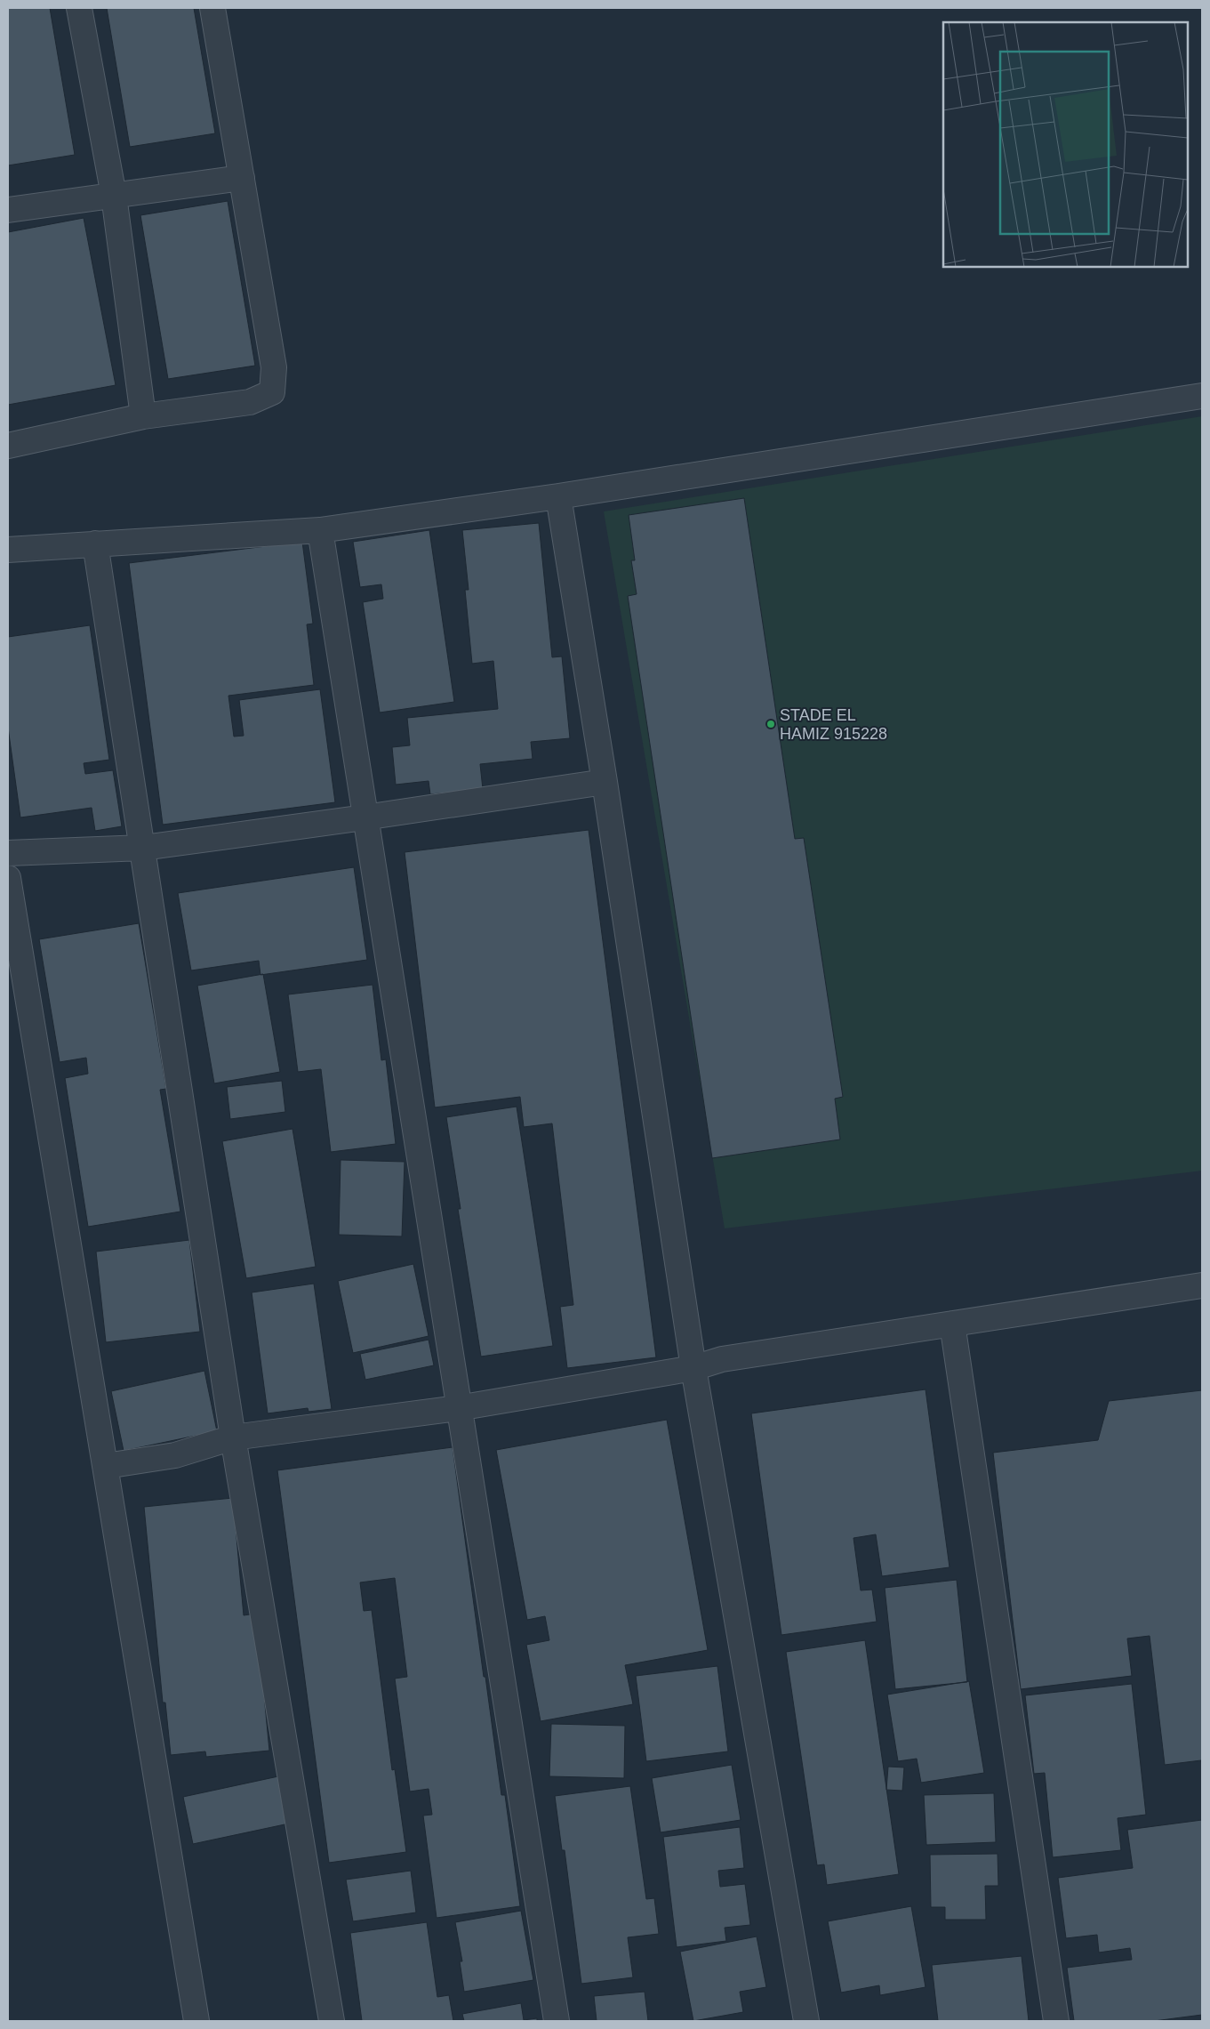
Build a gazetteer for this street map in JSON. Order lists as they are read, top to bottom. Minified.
{"places":["STADE EL HAMIZ 915228"]}
